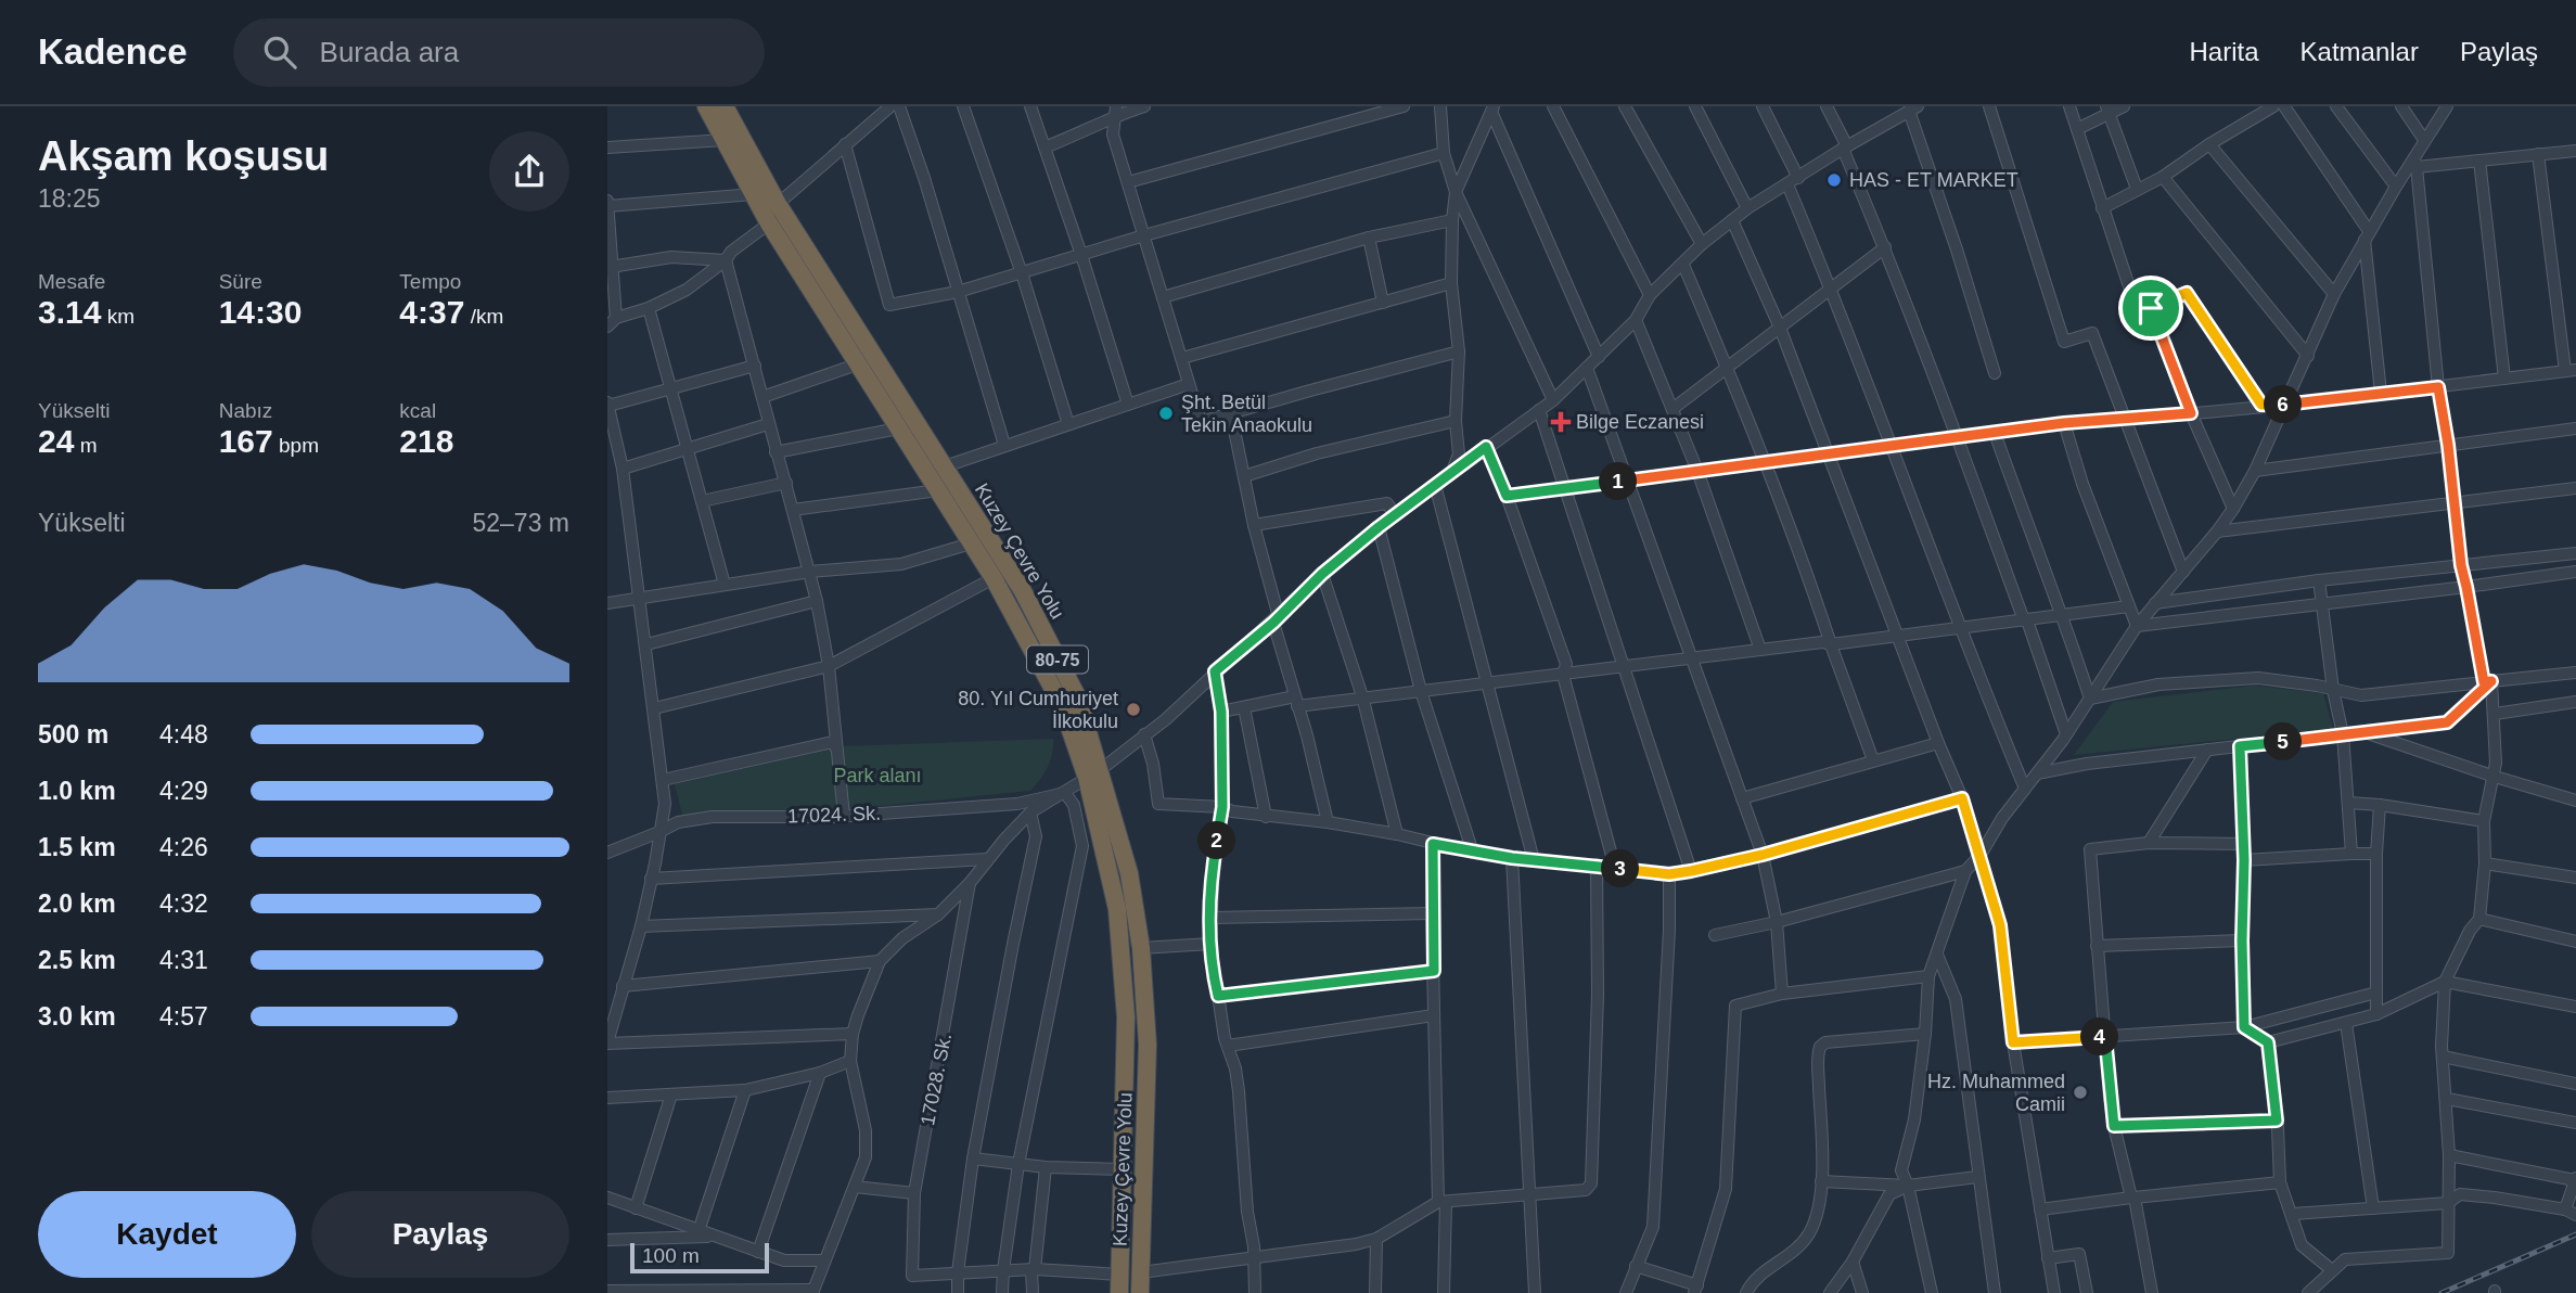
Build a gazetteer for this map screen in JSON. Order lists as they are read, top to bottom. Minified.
{"streets":{"highway":["Kuzey Çevre Yolu","80-75"],"street":["17024. Sk.","17028. Sk."]},"parks":["Park alanı"],"places":{"other":["HAS - ET MARKET","Şht. Betül Tekin Anaokulu","80. Yıl Cumhuriyet İlkokulu","Hz. Muhammed Camii"],"health":["Bilge Eczanesi"]},"scale_bar":"100 m","page":{"header":"Kadence","search":"Burada ara","nav":["Harita","Katmanlar","Paylaş"],"heading":["Akşam koşusu","18:25"],"stats":[["Mesafe","3.14 km"],["Süre","14:30"],["Tempo","4:37 /km"],["Yükselti","24 m"],["Nabız","167 bpm"],["kcal","218"]],"pins":["6","1","5","2","3","4"],"chart":["Yükselti","52–73 m"],"list":[{"name":"500 m","note":"4:48"},{"name":"1.0 km","note":"4:29"},{"name":"1.5 km","note":"4:26"},{"name":"2.0 km","note":"4:32"},{"name":"2.5 km","note":"4:31"},{"name":"3.0 km","note":"4:57"}],"buttons":["Kaydet","Paylaş"],"scale":"100 m"}}
